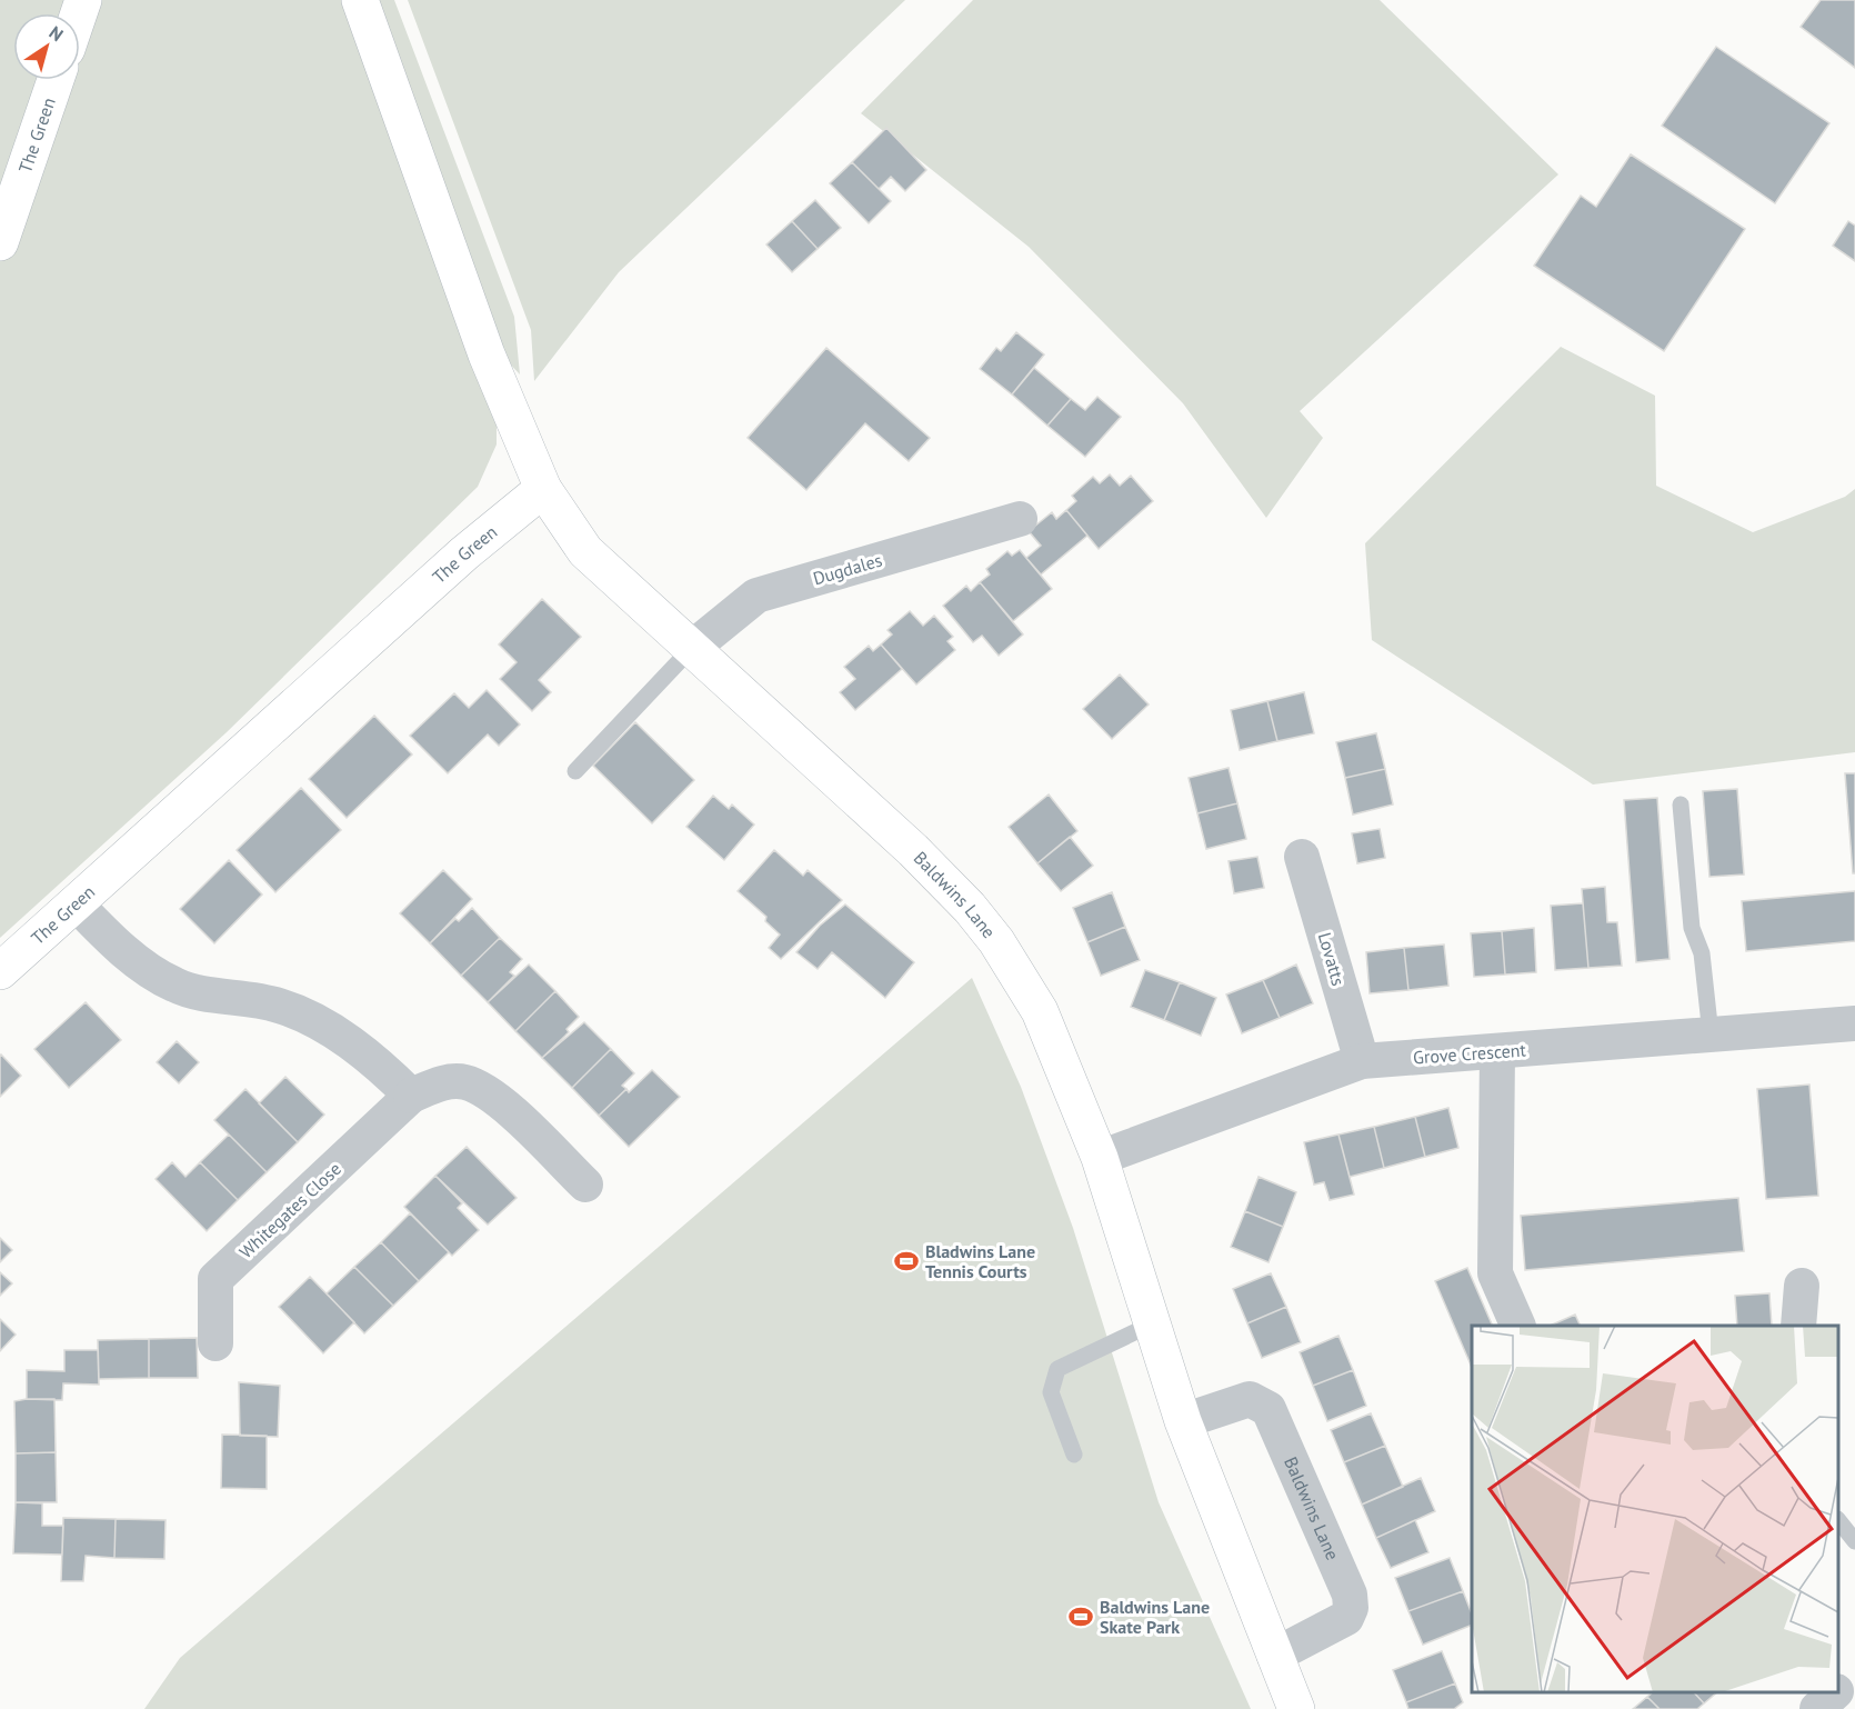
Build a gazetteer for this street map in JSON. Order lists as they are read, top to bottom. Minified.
{"streets":{"street":["The Green","Dugdales","Baldwins Lane","Lovatts","Grove Crescent","Whitegates Close"]},"crossings":[["The Green","Baldwins Lane"],["Dugdales","Baldwins Lane"],["Baldwins Lane","Grove Crescent"],["Lovatts","Grove Crescent"]],"places":{"sports":["Bladwins Lane Tennis Courts","Baldwins Lane Skate Park"]},"north":"top right"}
